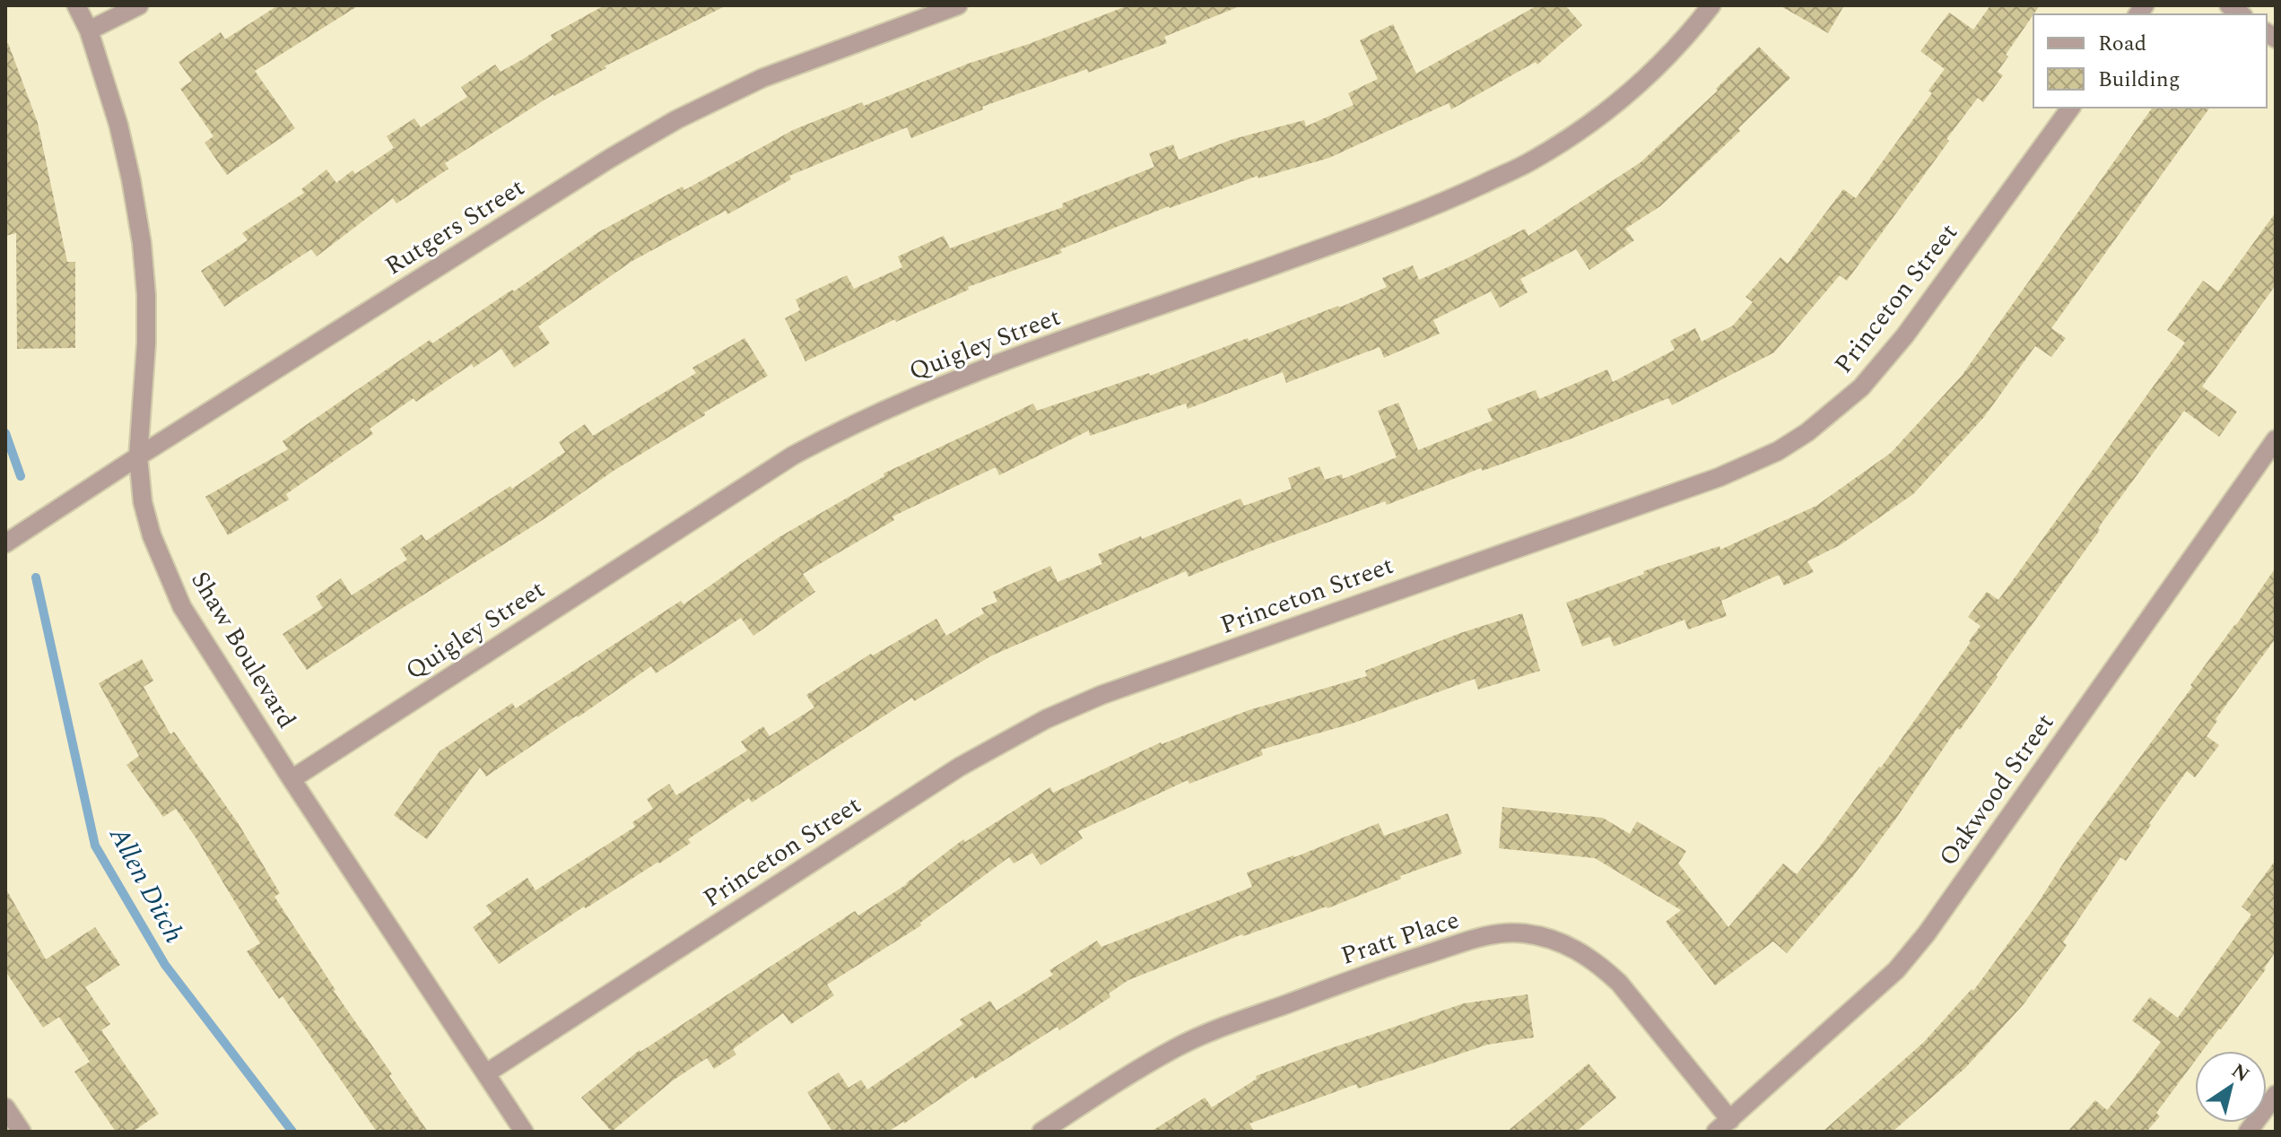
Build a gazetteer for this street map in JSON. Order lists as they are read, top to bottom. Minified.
{"streets":{"street":["Rutgers Street","Princeton Street","Quigley Street","Shaw Boulevard","Oakwood Street","Pratt Place"]},"crossings":[["Rutgers Street","Shaw Boulevard"],["Princeton Street","Shaw Boulevard"],["Quigley Street","Shaw Boulevard"],["Oakwood Street","Pratt Place"]],"water":["Allen Ditch"],"legend":["Road","Building"],"north":"top right"}
